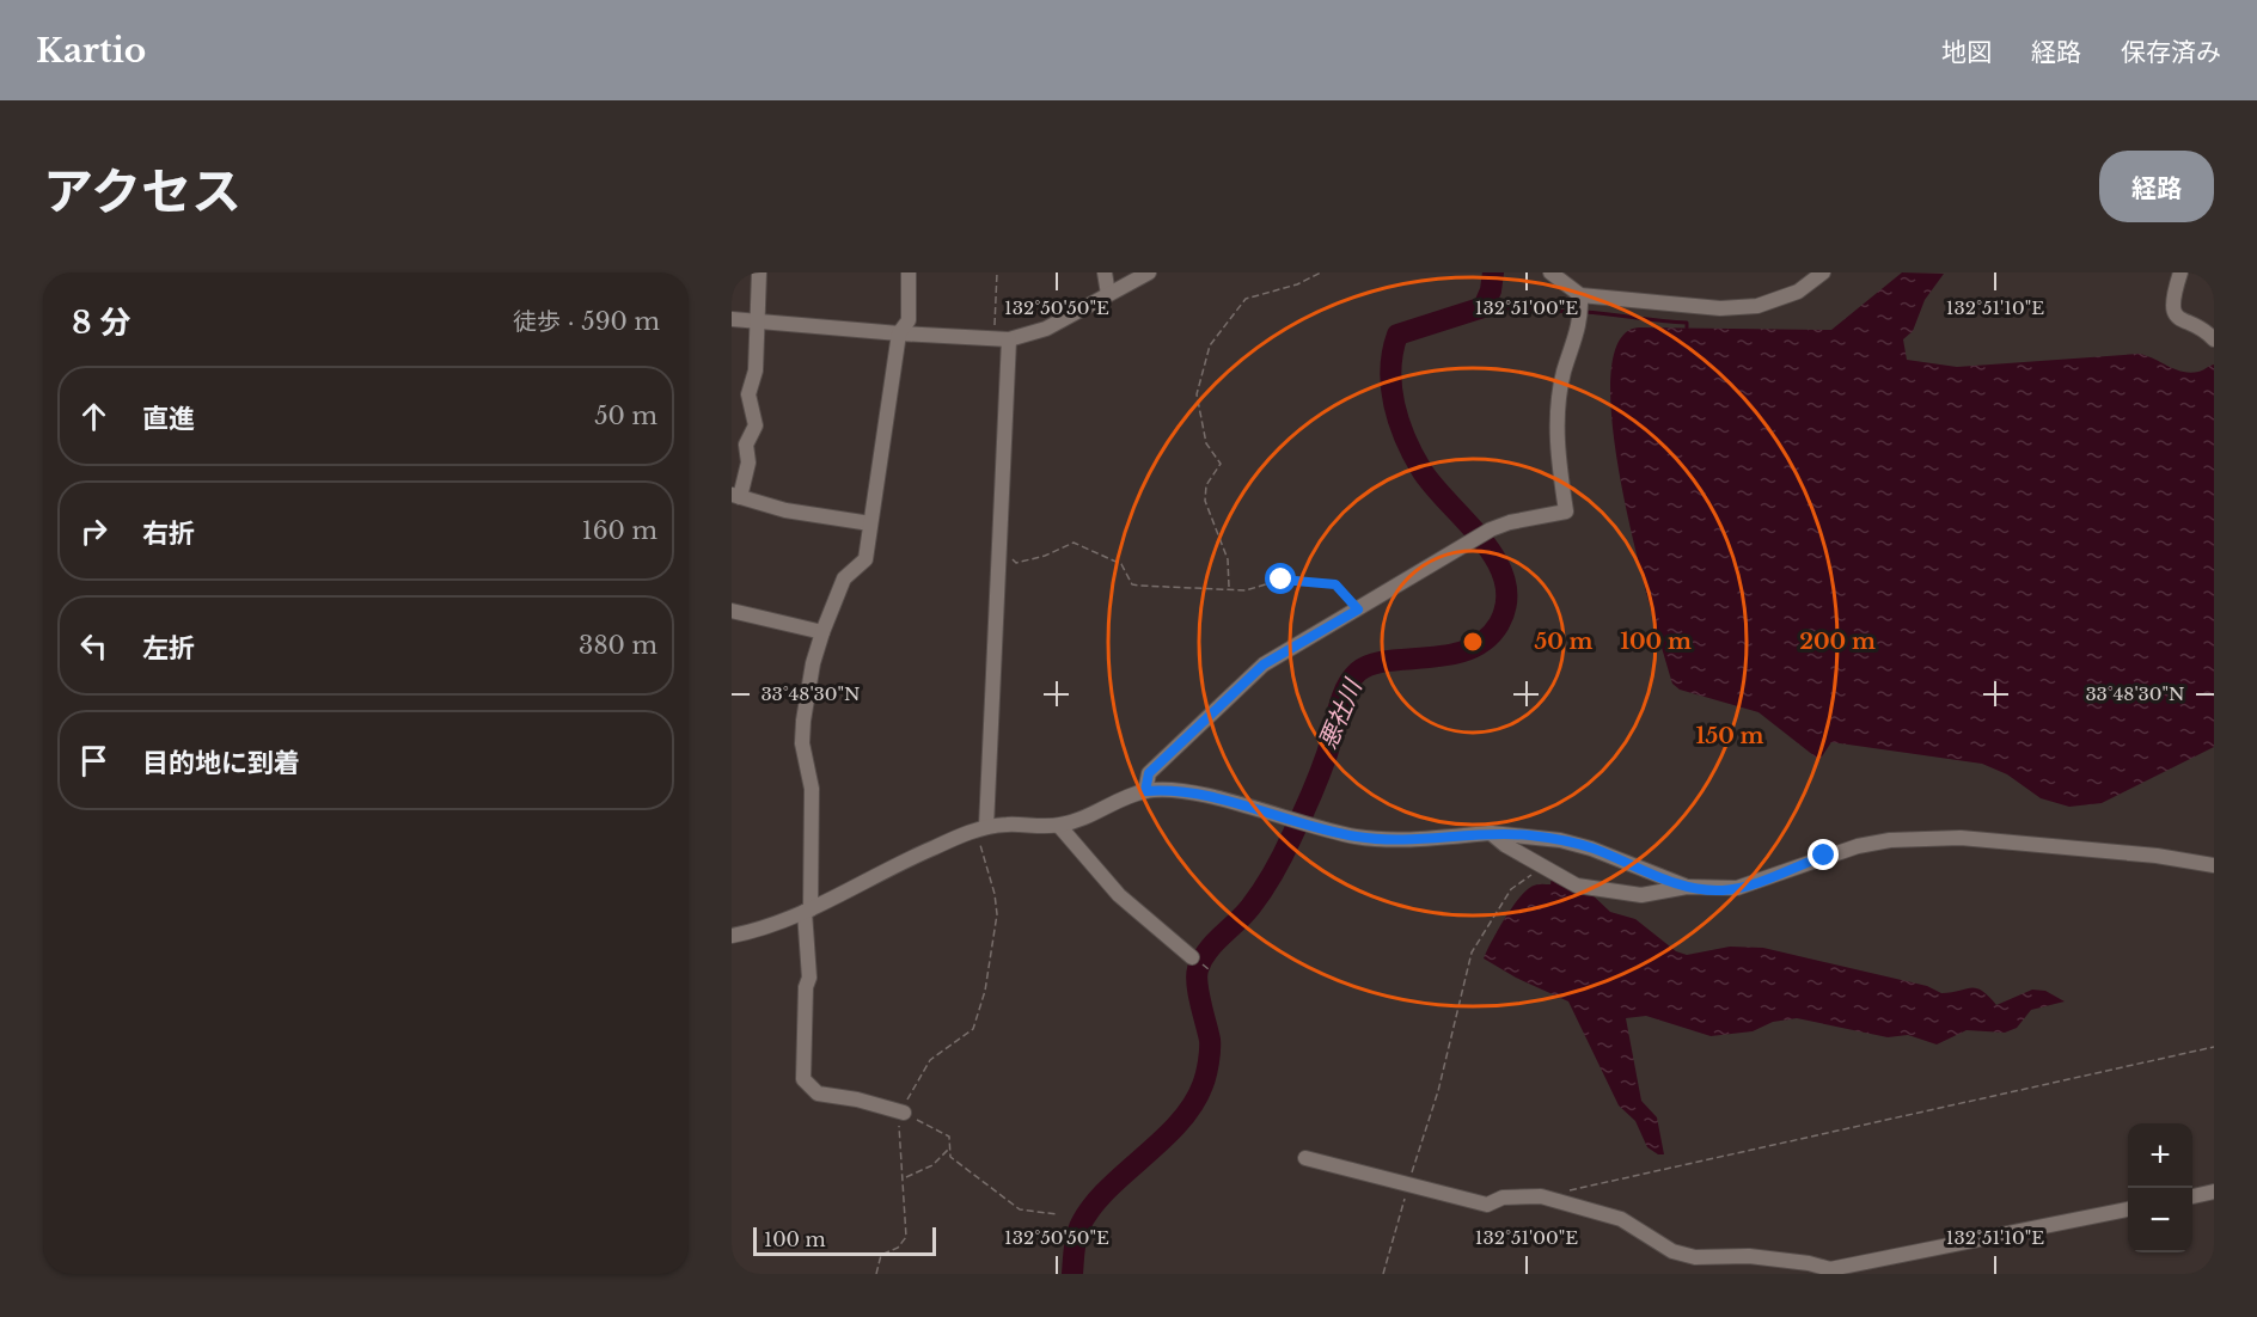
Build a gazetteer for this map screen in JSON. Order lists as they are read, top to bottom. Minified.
{"water":["悪社川"],"scale_bar":"100 m","page":{"header":"Kartio","nav":["地図","経路","保存済み"],"title":"アクセス","buttons":"経路","heading":["8 分","徒歩 · 590 m"],"list":[["直進","50 m"],["右折","160 m"],["左折","380 m"],"目的地に到着"],"map_buttons":["+","−"],"scale":"100 m"},"coordinates":["132°50'50\"E","132°51'00\"E","132°51'10\"E","33°48'30\"N"],"rings":["50 m","100 m","200 m","150 m"]}
